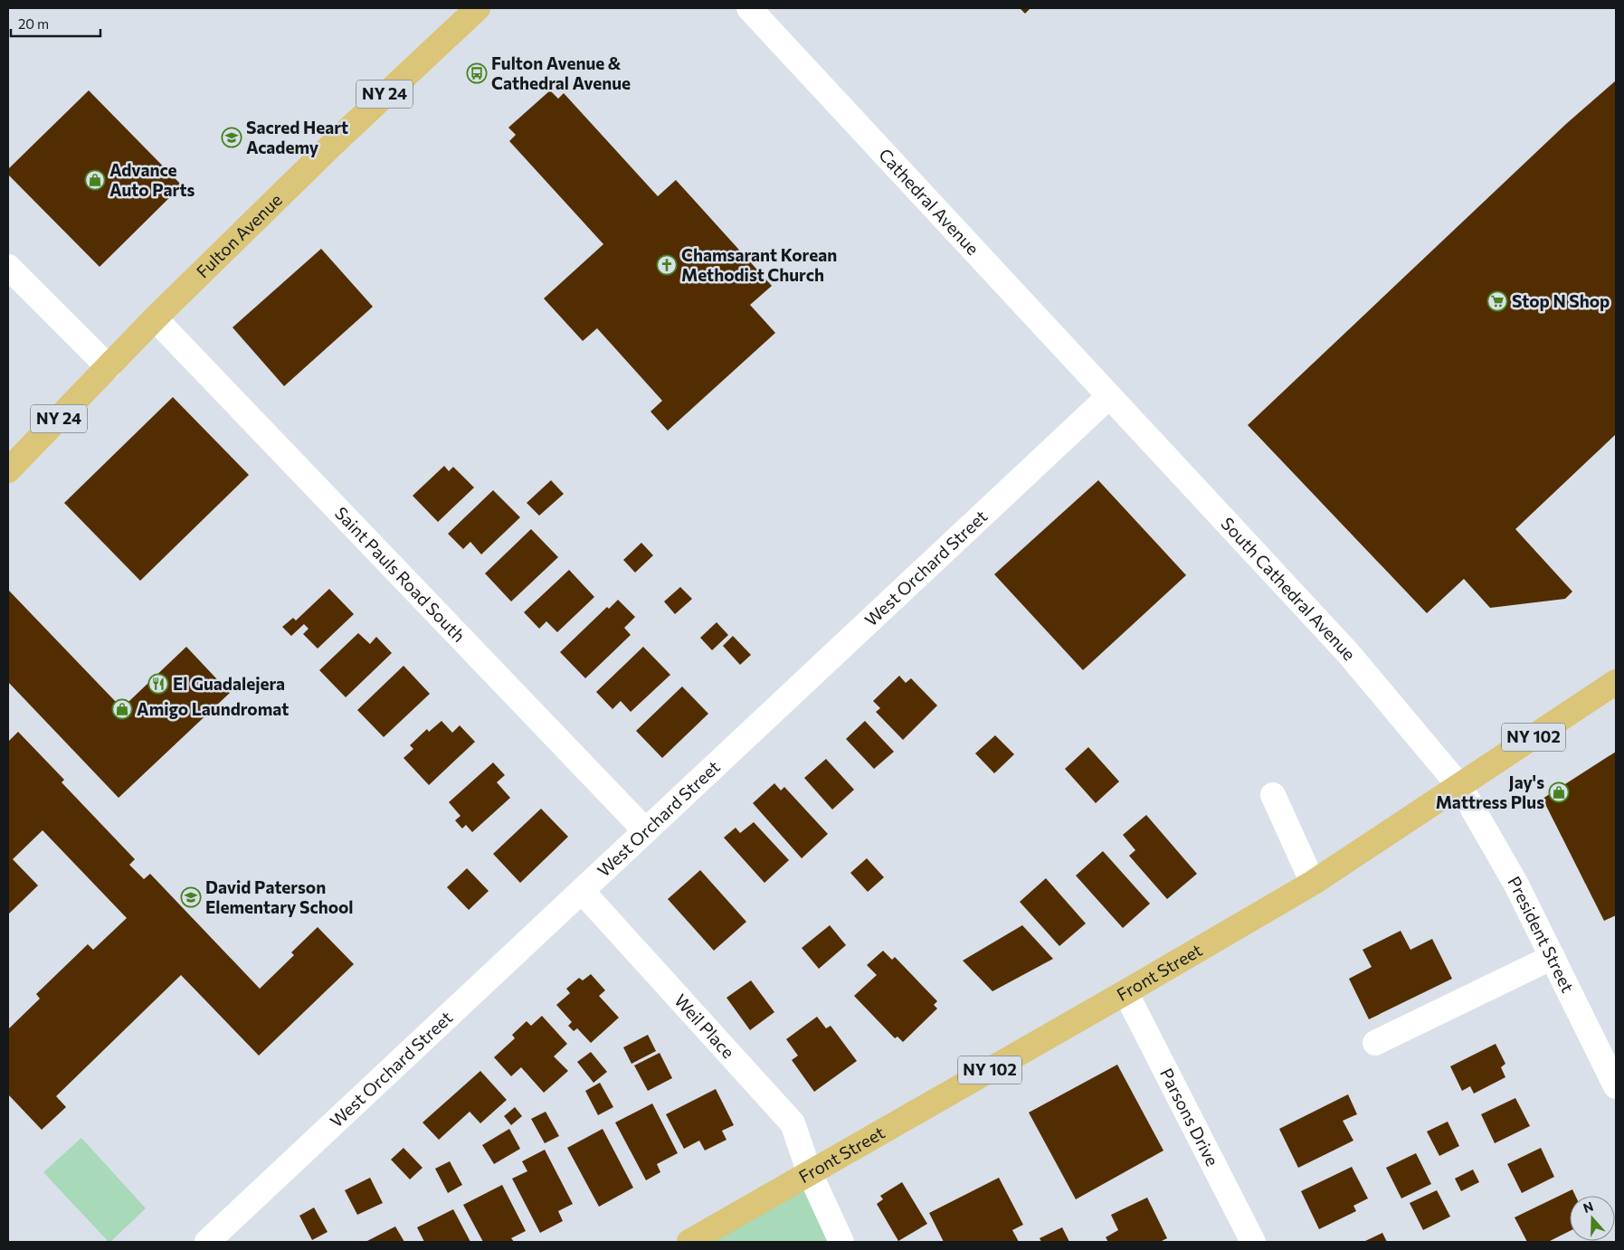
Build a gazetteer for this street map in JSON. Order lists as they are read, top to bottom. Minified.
{"streets":{"main road":["NY 24","Fulton Avenue","NY 102","Front Street"],"street":["Cathedral Avenue","West Orchard Street","Saint Pauls Road South","South Cathedral Avenue","President Street","Weil Place","Parsons Drive"]},"crossings":[["Cathedral Avenue","West Orchard Street"],["Cathedral Avenue","South Cathedral Avenue"],["Fulton Avenue","Saint Pauls Road South"],["West Orchard Street","Saint Pauls Road South"],["West Orchard Street","South Cathedral Avenue"],["West Orchard Street","Weil Place"],["South Cathedral Avenue","President Street"],["South Cathedral Avenue","Front Street"],["President Street","Front Street"],["Front Street","Weil Place"],["Front Street","Parsons Drive"]],"places":{"bus stop":["Fulton Avenue & Cathedral Avenue"],"school or university":["Sacred Heart Academy","David Paterson Elementary School"],"shop":["Advance Auto Parts","Amigo Laundromat","Jay's Mattress Plus"],"church":["Chamsarant Korean Methodist Church"],"supermarket":["Stop N Shop"],"restaurant":["El Guadalejera"]},"scale_bar":"20 m","north":"top"}
